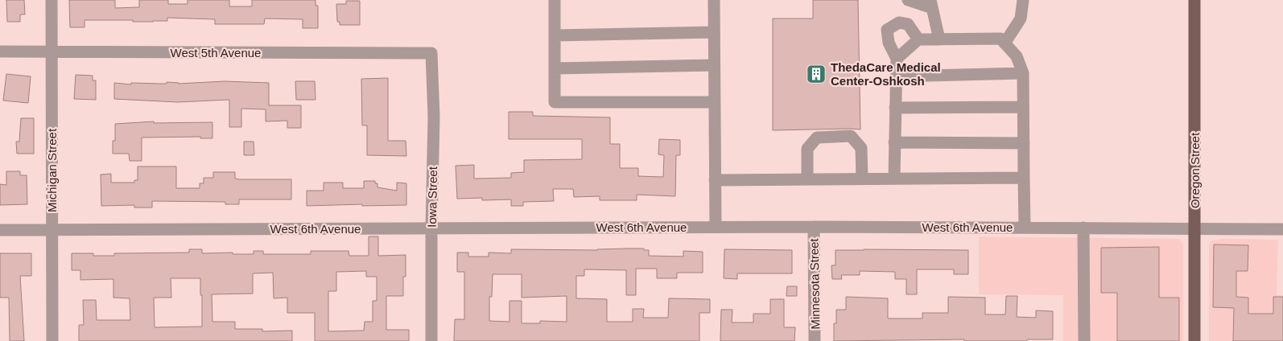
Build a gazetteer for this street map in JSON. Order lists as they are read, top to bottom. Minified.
{"streets":{"main road":["Oregon Street"],"street":["West 5th Avenue","Michigan Street","Iowa Street","West 6th Avenue","Minnesota Street"]},"crossings":[["West 5th Avenue","Michigan Street"],["West 5th Avenue","Iowa Street"],["Michigan Street","West 6th Avenue"],["Oregon Street","West 6th Avenue"],["Iowa Street","West 6th Avenue"],["West 6th Avenue","Minnesota Street"]],"places":{"building":["ThedaCare Medical Center-Oshkosh"]}}
